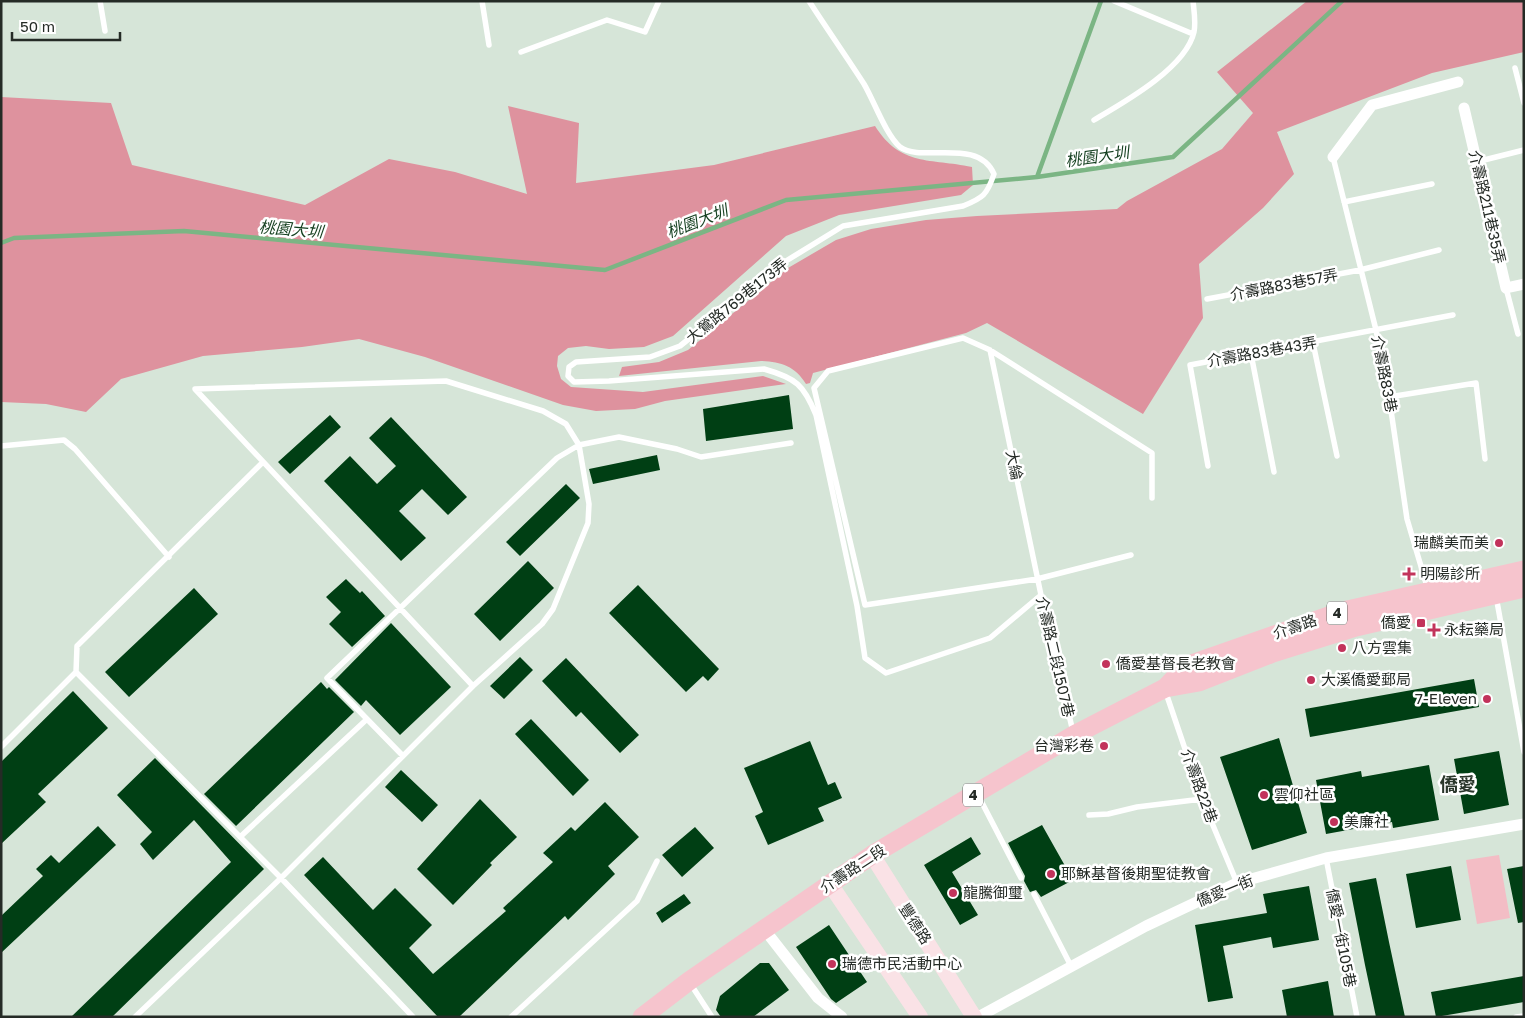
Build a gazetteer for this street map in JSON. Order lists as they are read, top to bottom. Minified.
{"streets":{"main road":["4","介壽路","介壽路二段","豐德路"],"street":["介壽路211巷35弄","僑愛一街"],"lane":["介壽路83巷57弄","大鶯路769巷173弄","介壽路83巷43弄","介壽路83巷","大綸","介壽路二段1507巷","介壽路22巷","僑愛一街105巷"]},"crossings":[["介壽路83巷57弄","介壽路83巷"],["大鶯路769巷173弄","介壽路二段1507巷"],["介壽路83巷43弄","介壽路83巷"],["介壽路83巷","介壽路"],["大綸","介壽路二段1507巷"],["介壽路","介壽路二段1507巷"],["介壽路","介壽路22巷"],["介壽路","介壽路二段"],["介壽路二段1507巷","介壽路二段"],["介壽路22巷","僑愛一街"],["介壽路二段","豐德路"],["僑愛一街","豐德路"],["僑愛一街","僑愛一街105巷"]],"districts":["僑愛"],"water":["桃園大圳"],"places":{"other":["瑞麟美而美","八方雲集","僑愛基督長老教會","大溪僑愛郵局","7-Eleven","台灣彩卷","雲仰社區","美廉社","耶穌基督後期聖徒教會","龍騰御璽","瑞德市民活動中心"],"health":["明陽診所","永耘藥局"],"transit":["僑愛"]},"scale_bar":"50 m"}
